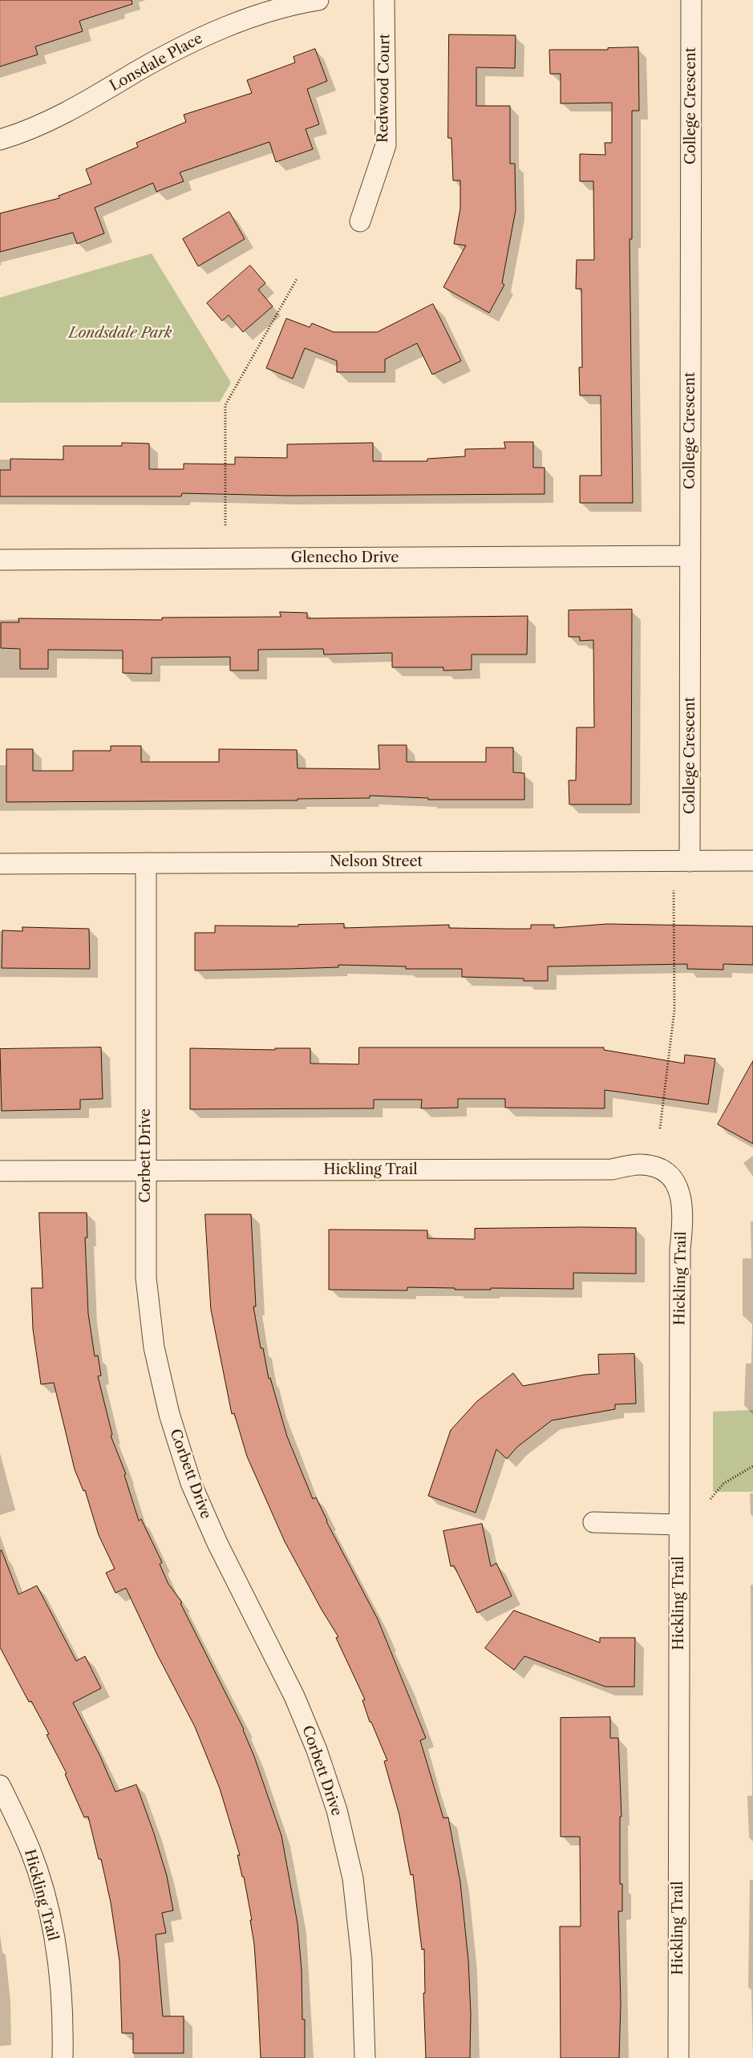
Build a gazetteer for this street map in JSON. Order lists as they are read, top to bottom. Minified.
{"streets":{"street":["Lonsdale Place","Redwood Court","College Crescent","Glenecho Drive","Nelson Street","Corbett Drive","Hickling Trail"]},"crossings":[["College Crescent","Glenecho Drive"],["College Crescent","Nelson Street"],["Nelson Street","Corbett Drive"],["Corbett Drive","Hickling Trail"]],"parks":["Londsdale Park"]}
